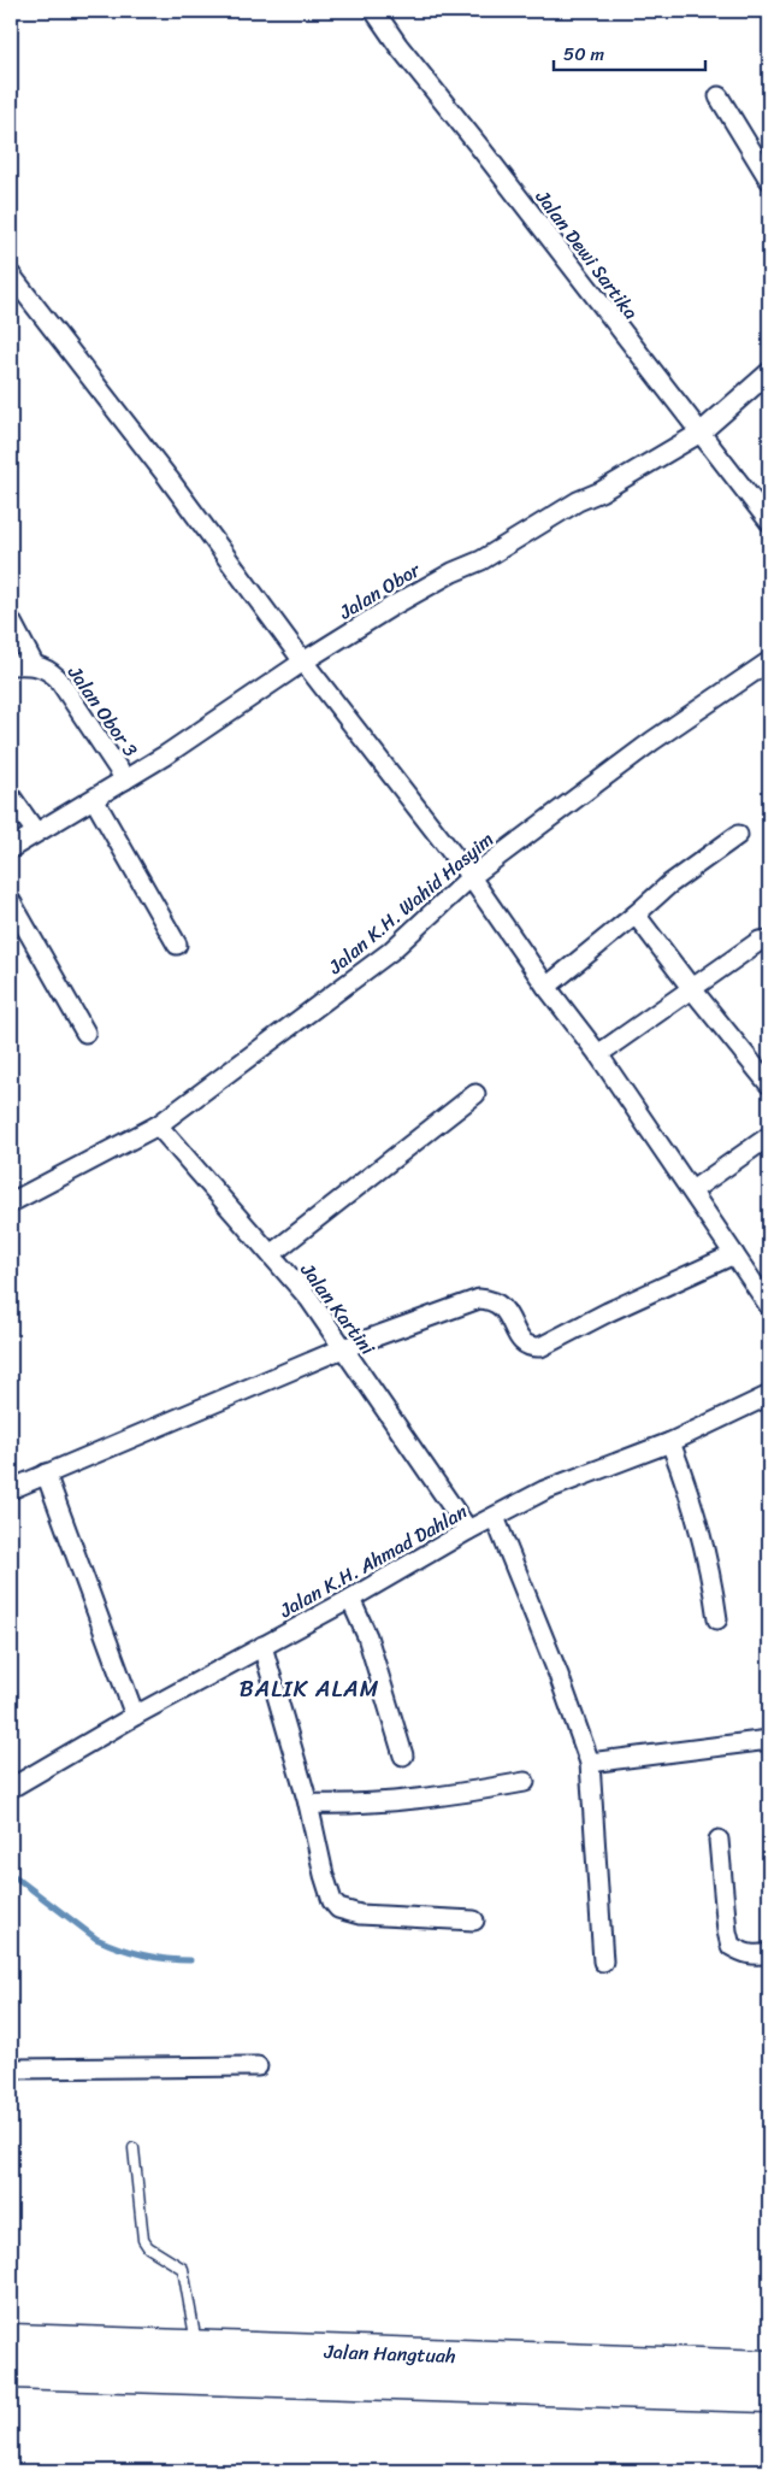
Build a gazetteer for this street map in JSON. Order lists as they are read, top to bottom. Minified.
{"streets":{"highway":["Jalan Hangtuah"],"street":["Jalan Dewi Sartika","Jalan Obor","Jalan Obor 3","Jalan K.H. Wahid Hasyim","Jalan Kartini","Jalan K.H. Ahmad Dahlan"]},"crossings":[["Jalan Dewi Sartika","Jalan Obor"],["Jalan Obor","Jalan Obor 3"],["Jalan K.H. Wahid Hasyim","Jalan Kartini"],["Jalan Kartini","Jalan K.H. Ahmad Dahlan"]],"districts":["BALIK ALAM"],"scale_bar":"50 m"}
